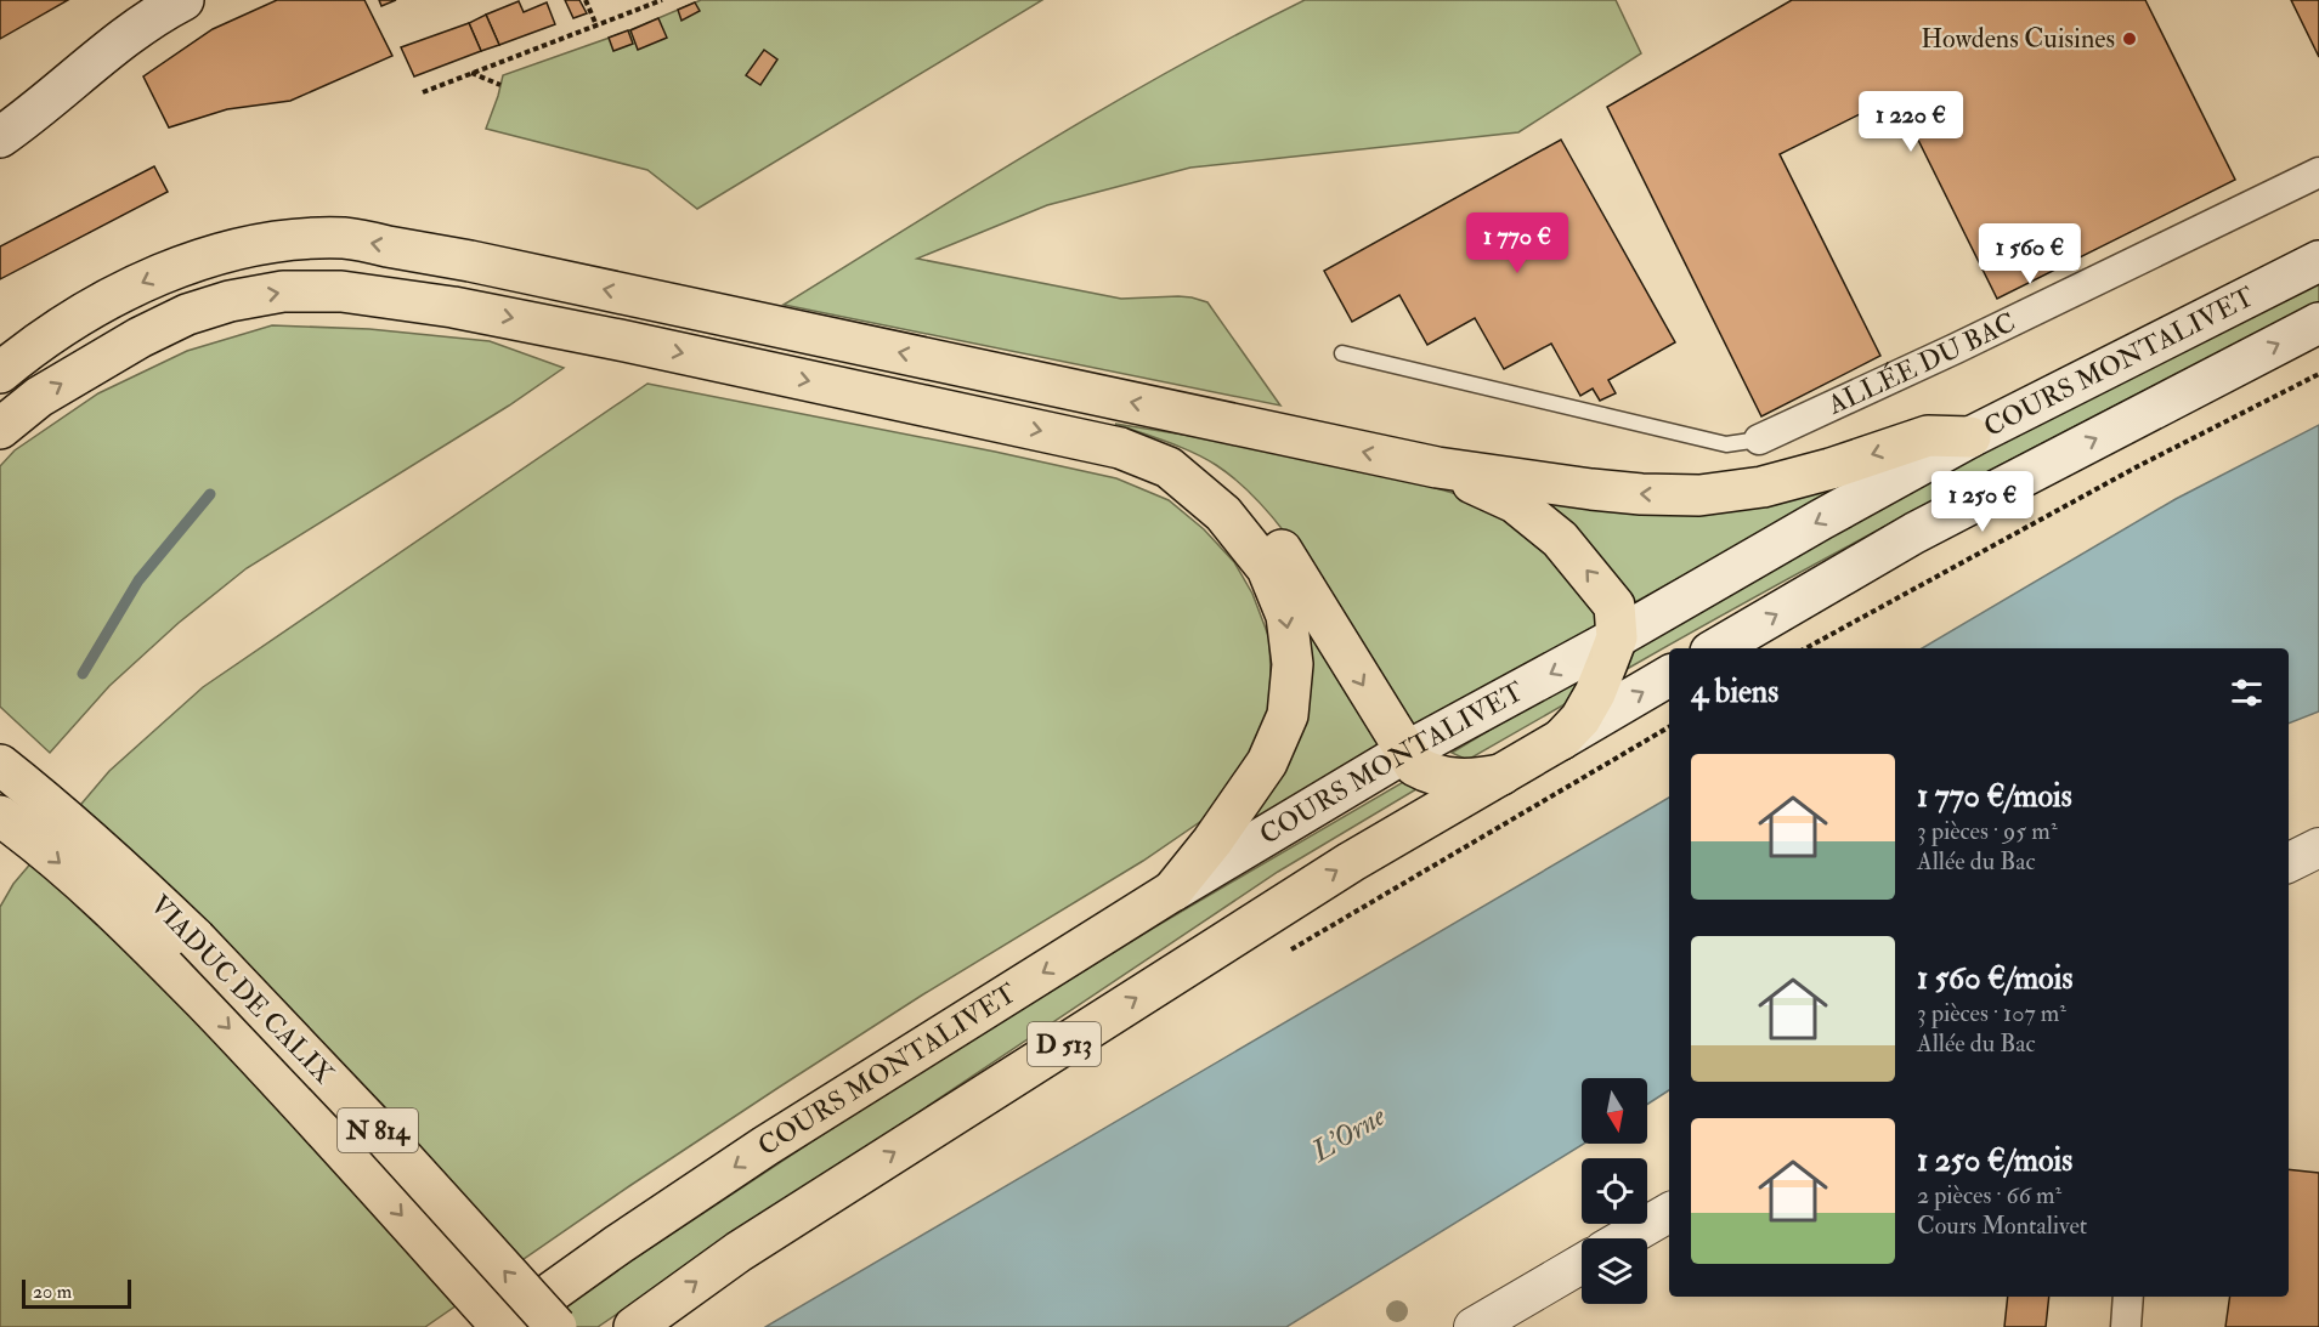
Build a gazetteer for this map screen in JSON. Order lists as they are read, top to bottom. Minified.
{"streets":{"main road":["COURS MONTALIVET","VIADUC DE CALIX","D 513","N 814"],"street":["ALLÉE DU BAC"]},"crossings":[["COURS MONTALIVET","VIADUC DE CALIX"]],"water":["L'Orne"],"places":["Howdens Cuisines"],"scale_bar":"20 m","north":"bottom","page":{"price":["1 220 €","1 770 €","1 560 €","1 250 €"],"heading":"4 biens","list":[{"name":"1 770 €/mois","note":"3 pièces · 95 m² · Allée du Bac"},{"name":"1 560 €/mois","note":"3 pièces · 107 m² · Allée du Bac"},{"name":"1 250 €/mois","note":"2 pièces · 66 m² · Cours Montalivet"}],"scale":"20 m"}}
